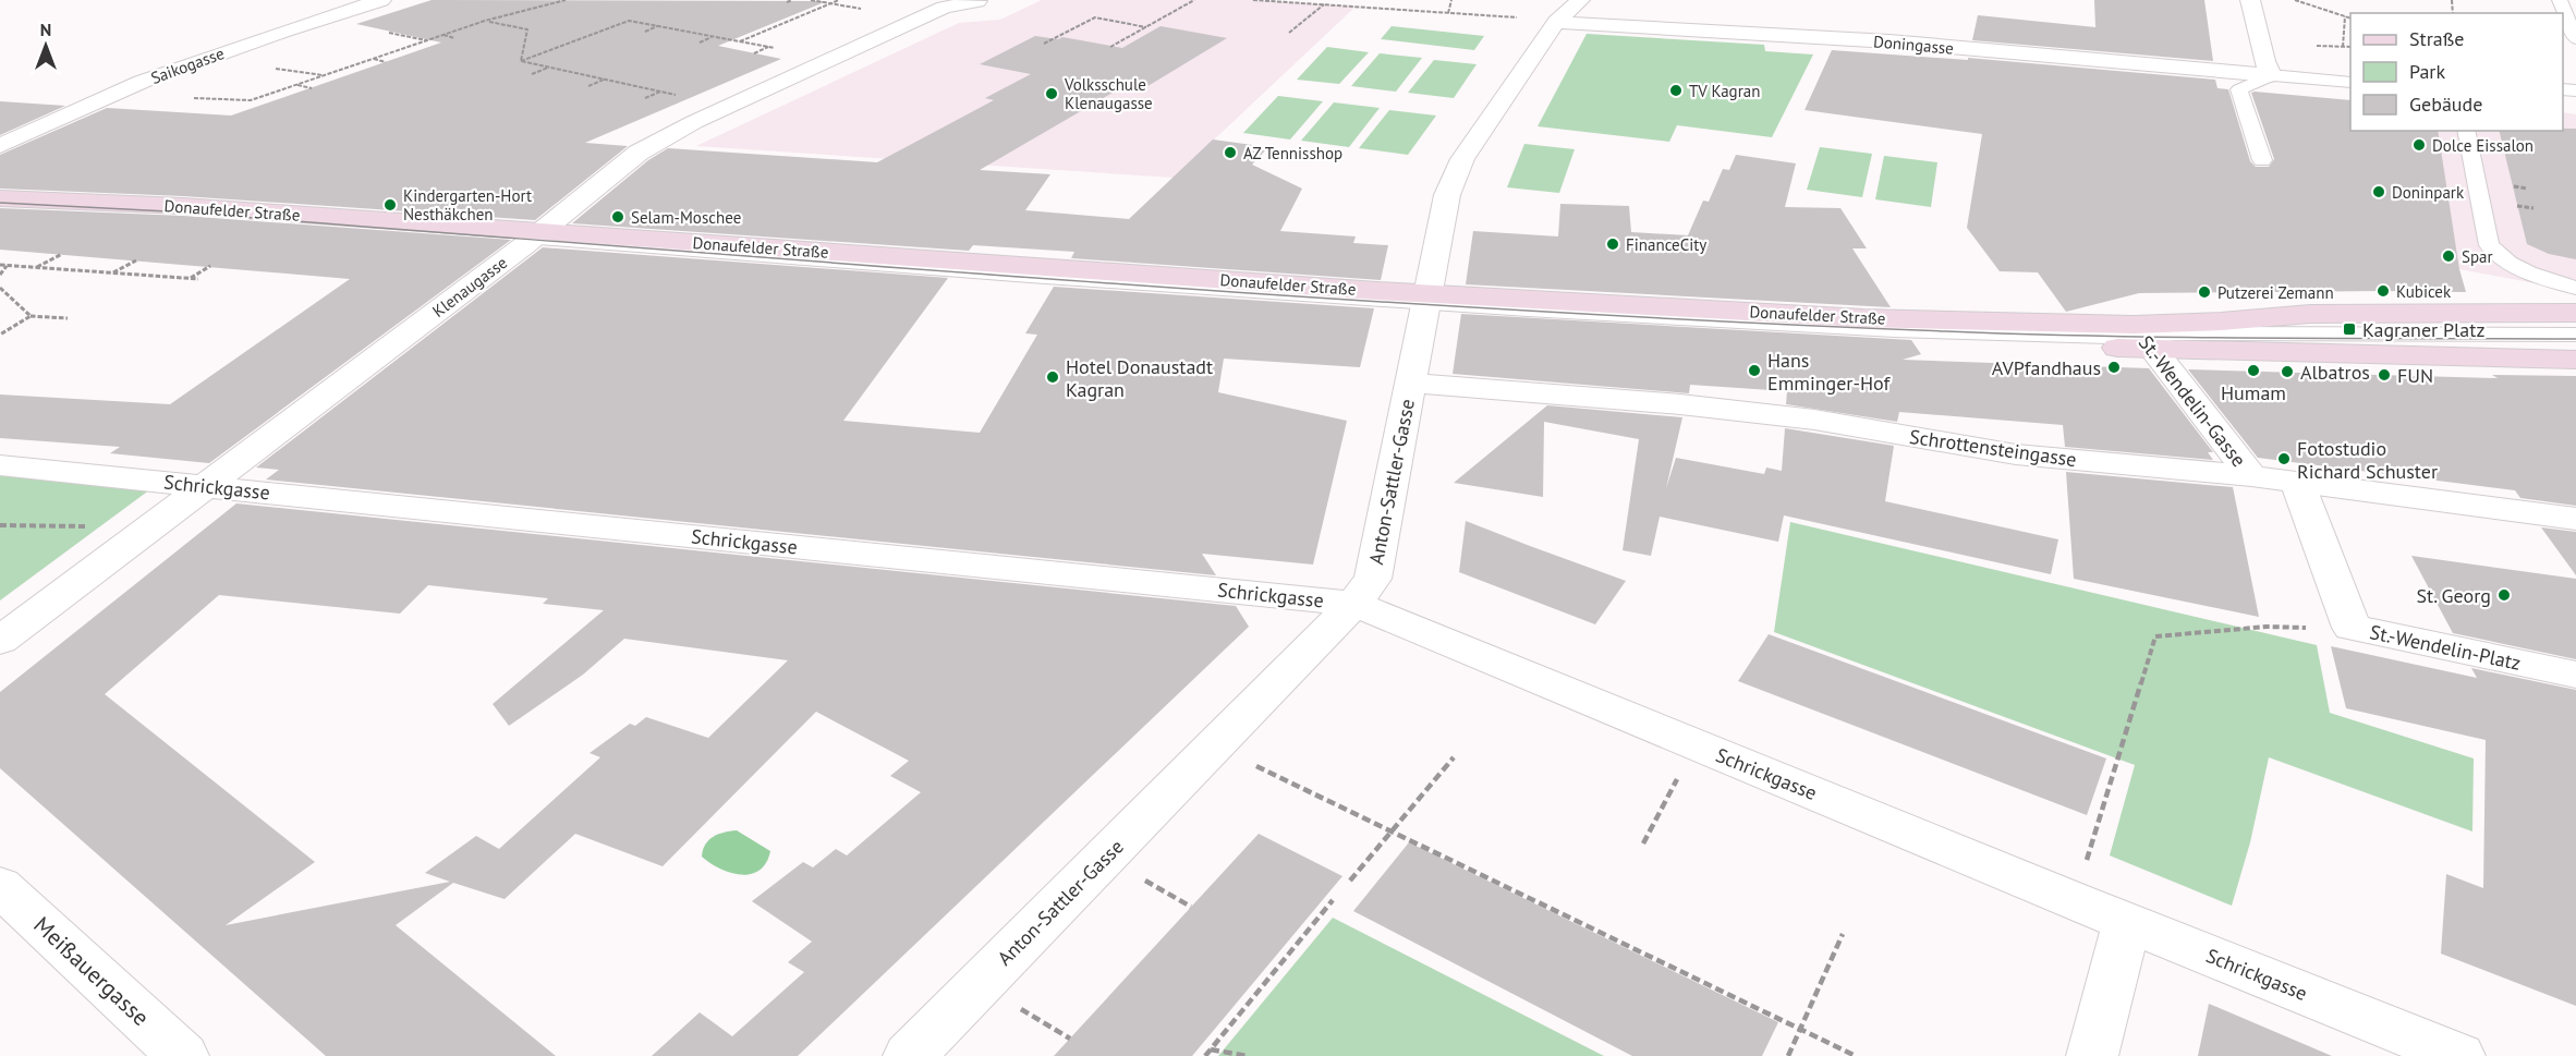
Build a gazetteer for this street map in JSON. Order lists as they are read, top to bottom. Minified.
{"streets":{"main road":["Donaufelder Straße"],"street":["Doningasse","Saikogasse","Klenaugasse","St.-Wendelin-Gasse","Schrottensteingasse","Anton-Sattler-Gasse","Schrickgasse","St.-Wendelin-Platz","Meißauergasse"]},"crossings":[["Doningasse","Anton-Sattler-Gasse"],["Donaufelder Straße","Klenaugasse"],["Donaufelder Straße","St.-Wendelin-Gasse"],["Donaufelder Straße","Anton-Sattler-Gasse"],["Klenaugasse","Schrickgasse"],["St.-Wendelin-Gasse","Schrottensteingasse"],["Schrottensteingasse","Anton-Sattler-Gasse"],["Schrottensteingasse","St.-Wendelin-Platz"],["Anton-Sattler-Gasse","Schrickgasse"]],"places":{"other":["TV Kagran","Volksschule Klenaugasse","Dolce Eissalon","AZ Tennisshop","Doninpark","Kindergarten-Hort Nesthäkchen","Selam-Moschee","FinanceCity","Spar","Kubicek","Putzerei Zemann","AVPfandhaus","Hans Emminger-Hof","Humam","Albatros","FUN","Hotel Donaustadt Kagran","Fotostudio Richard Schuster","St. Georg"],"transit":["Kagraner Platz"]},"legend":["Straße","Park","Gebäude"],"north":"top"}
